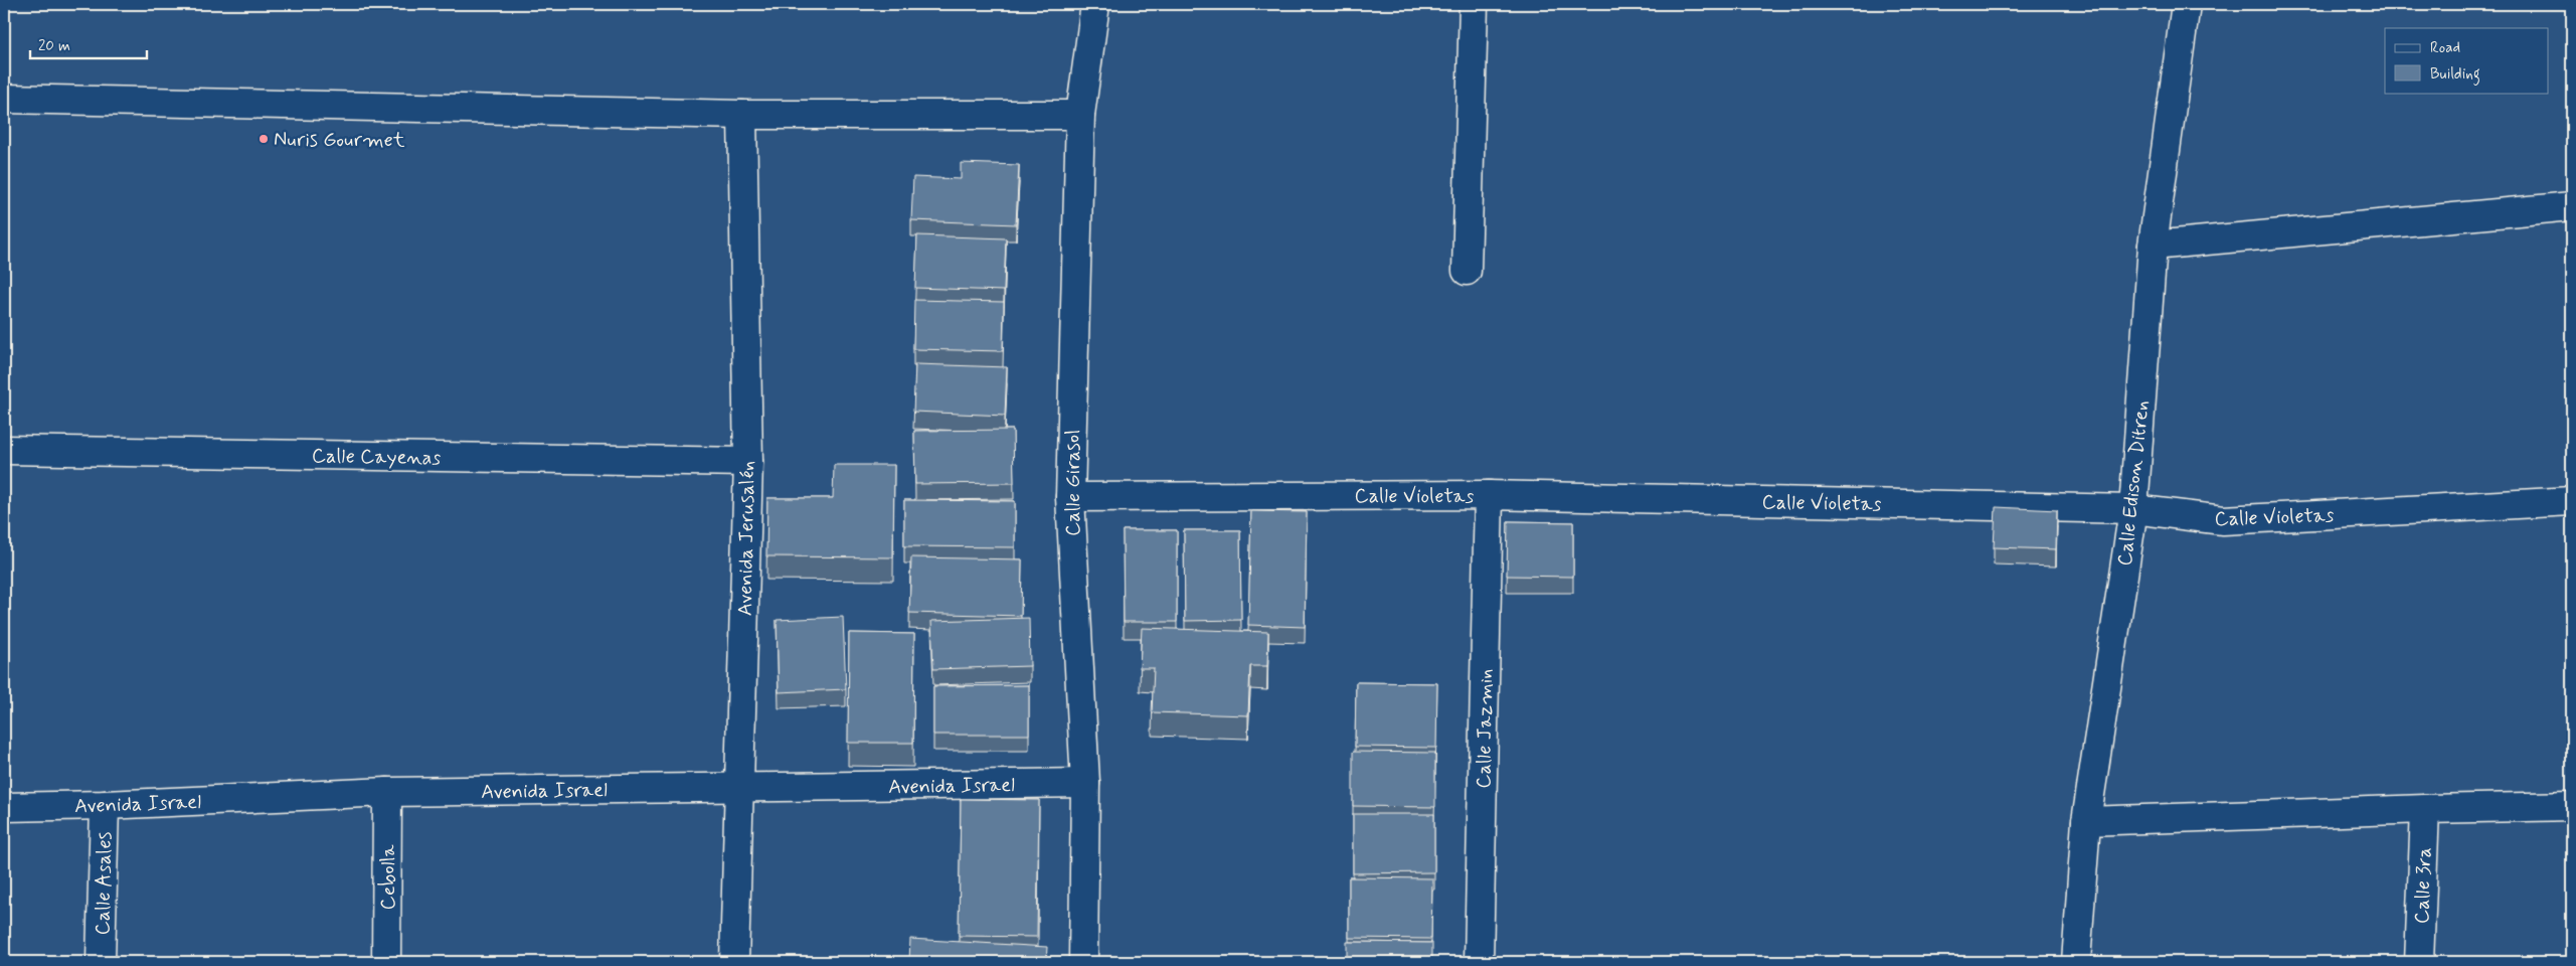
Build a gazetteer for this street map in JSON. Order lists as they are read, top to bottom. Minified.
{"streets":{"street":["Calle Cayenas","Calle Girasol","Calle Edison Ditren","Calle Violetas","Avenida Jerusalén","Calle Jazmin","Avenida Israel","Cebolla","Calle Asales","Calle 3ra"]},"crossings":[["Calle Cayenas","Avenida Jerusalén"],["Calle Girasol","Calle Violetas"],["Calle Girasol","Avenida Israel"],["Calle Edison Ditren","Calle Violetas"],["Calle Violetas","Calle Jazmin"],["Avenida Jerusalén","Avenida Israel"],["Avenida Israel","Cebolla"],["Avenida Israel","Calle Asales"]],"places":["Nuris Gourmet"],"legend":["Road","Building"],"scale_bar":"20 m"}
